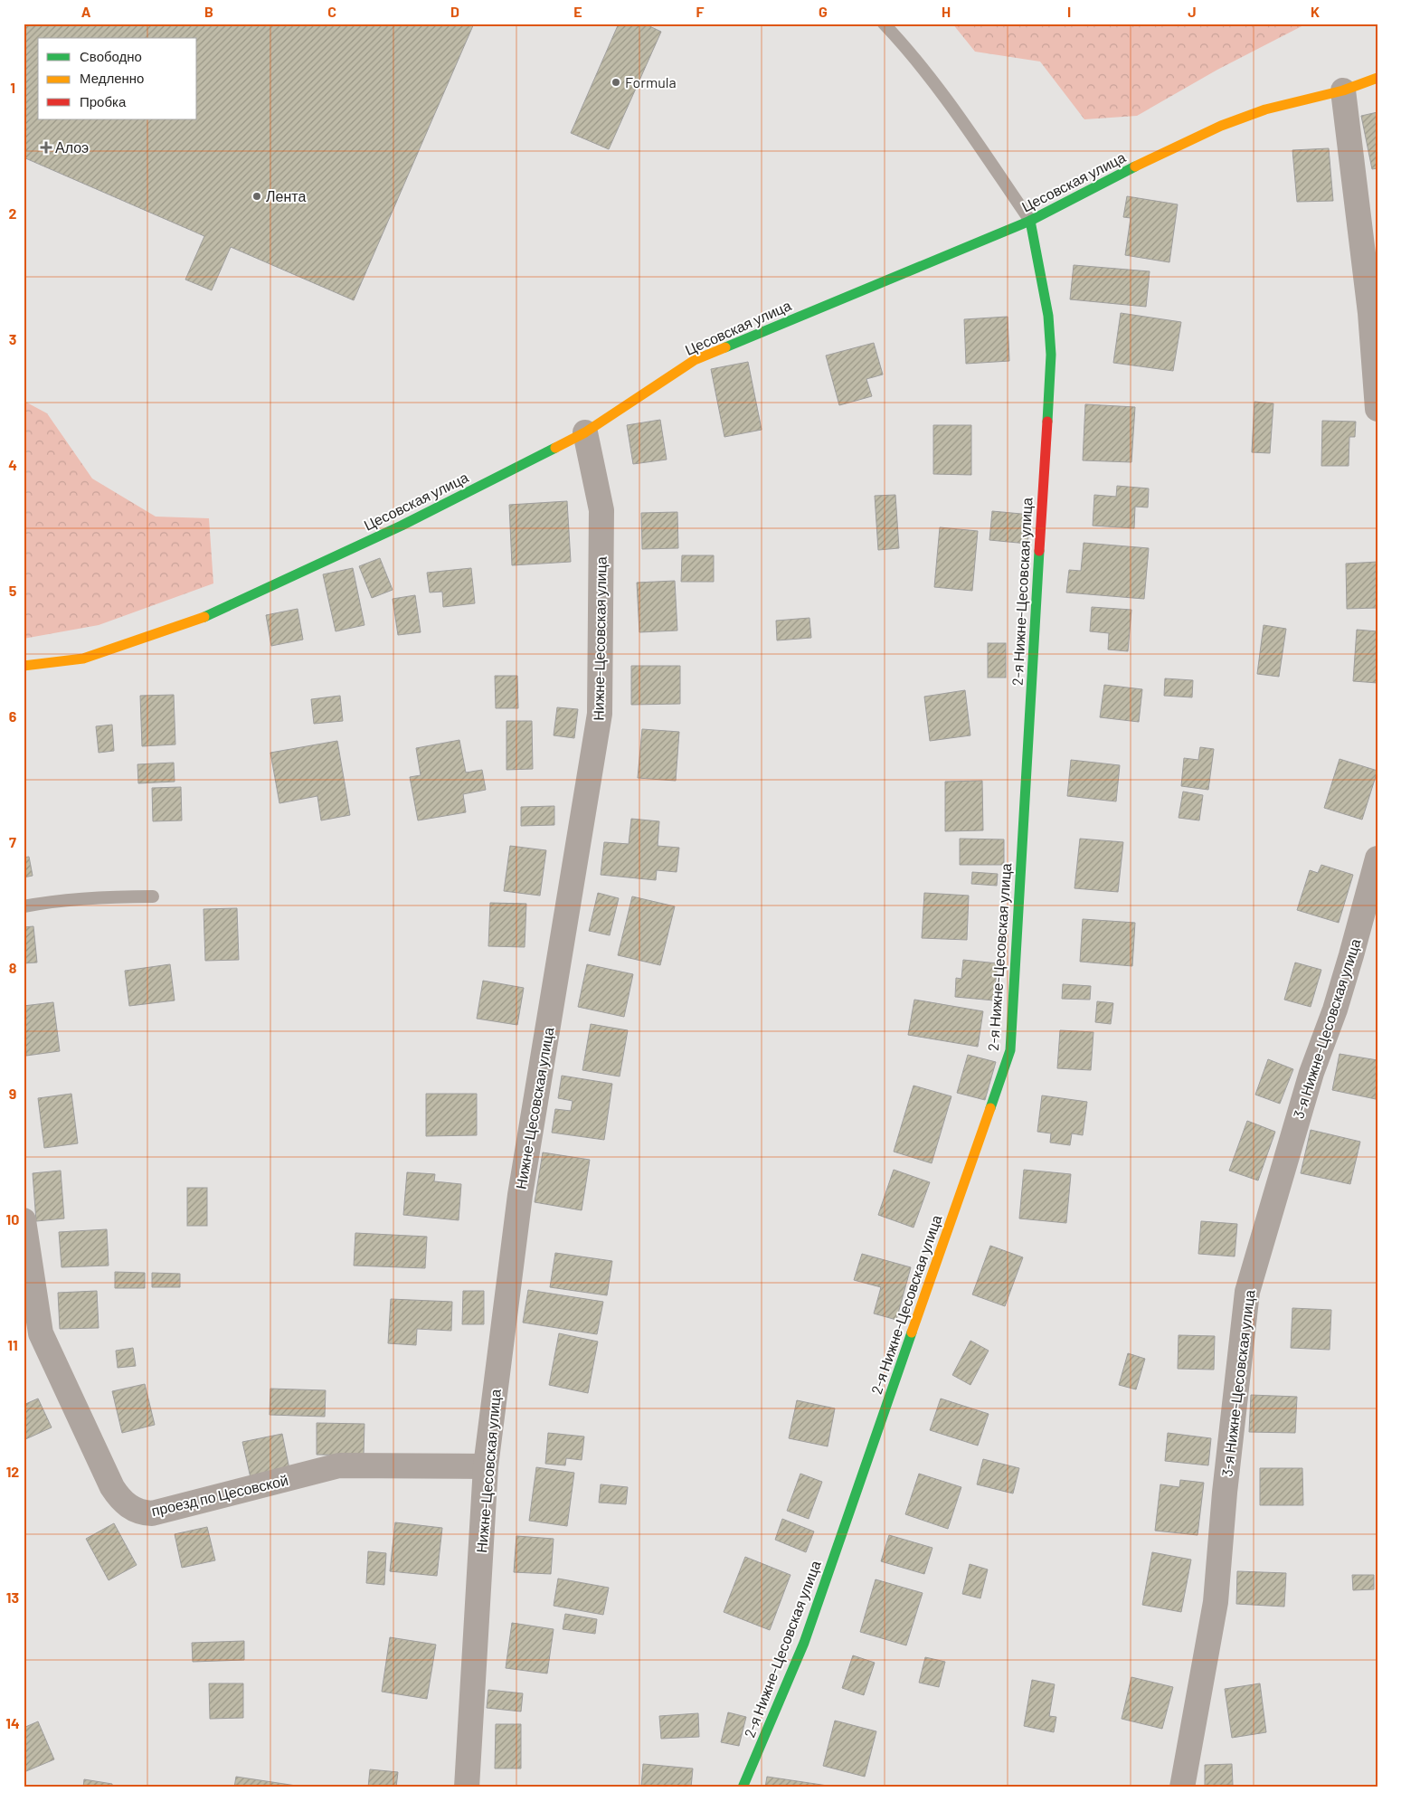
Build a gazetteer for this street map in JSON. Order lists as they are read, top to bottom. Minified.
{"streets":{"street":["Цесовская улица","2-я Нижне-Цесовская улица","Нижне-Цесовская улица","3-я Нижне-Цесовская улица","проезд по Цесовской"]},"crossings":[["Цесовская улица","2-я Нижне-Цесовская улица"],["Цесовская улица","Нижне-Цесовская улица"],["Нижне-Цесовская улица","проезд по Цесовской"]],"places":{"other":["Formula","Лента"],"health":["Алоэ"]},"legend":["Свободно","Медленно","Пробка"],"grid":{"columns":["A","B","C","D","E","F","G","H","I","J","K"],"rows":["1","2","3","4","5","6","7","8","9","10","11","12","13","14"]}}
